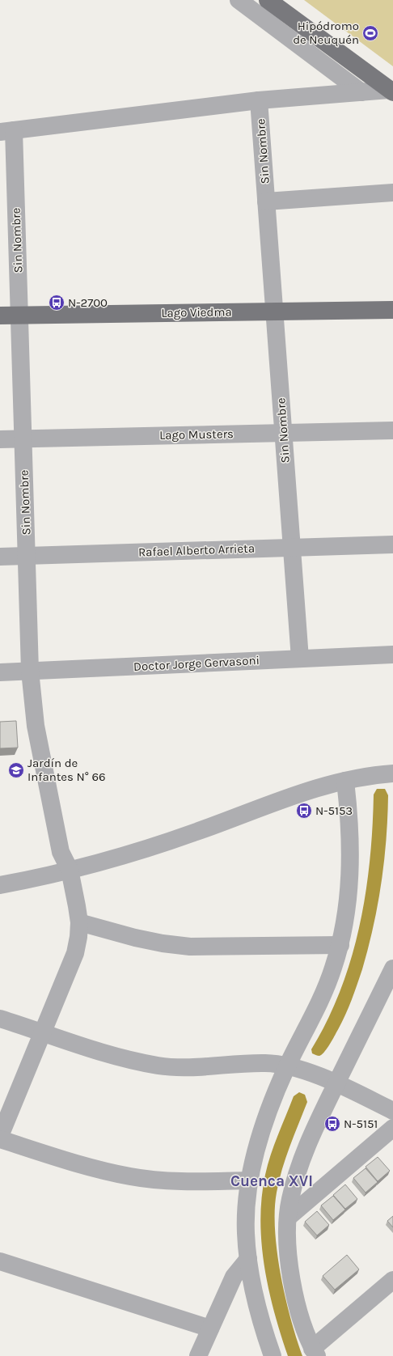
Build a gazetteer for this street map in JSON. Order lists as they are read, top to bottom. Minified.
{"streets":{"main road":["Lago Viedma"],"street":["Sin Nombre","Lago Musters","Rafael Alberto Arrieta","Doctor Jorge Gervasoni"]},"crossings":[["Sin Nombre","Lago Viedma"],["Sin Nombre","Lago Musters"],["Sin Nombre","Rafael Alberto Arrieta"],["Sin Nombre","Doctor Jorge Gervasoni"]],"districts":["Cuenca XVI"],"places":{"sports":["Hipódromo de Neuquén"],"bus stop":["N-2700","N-5153","N-5151"],"school or university":["Jardín de Infantes N° 66"]}}
